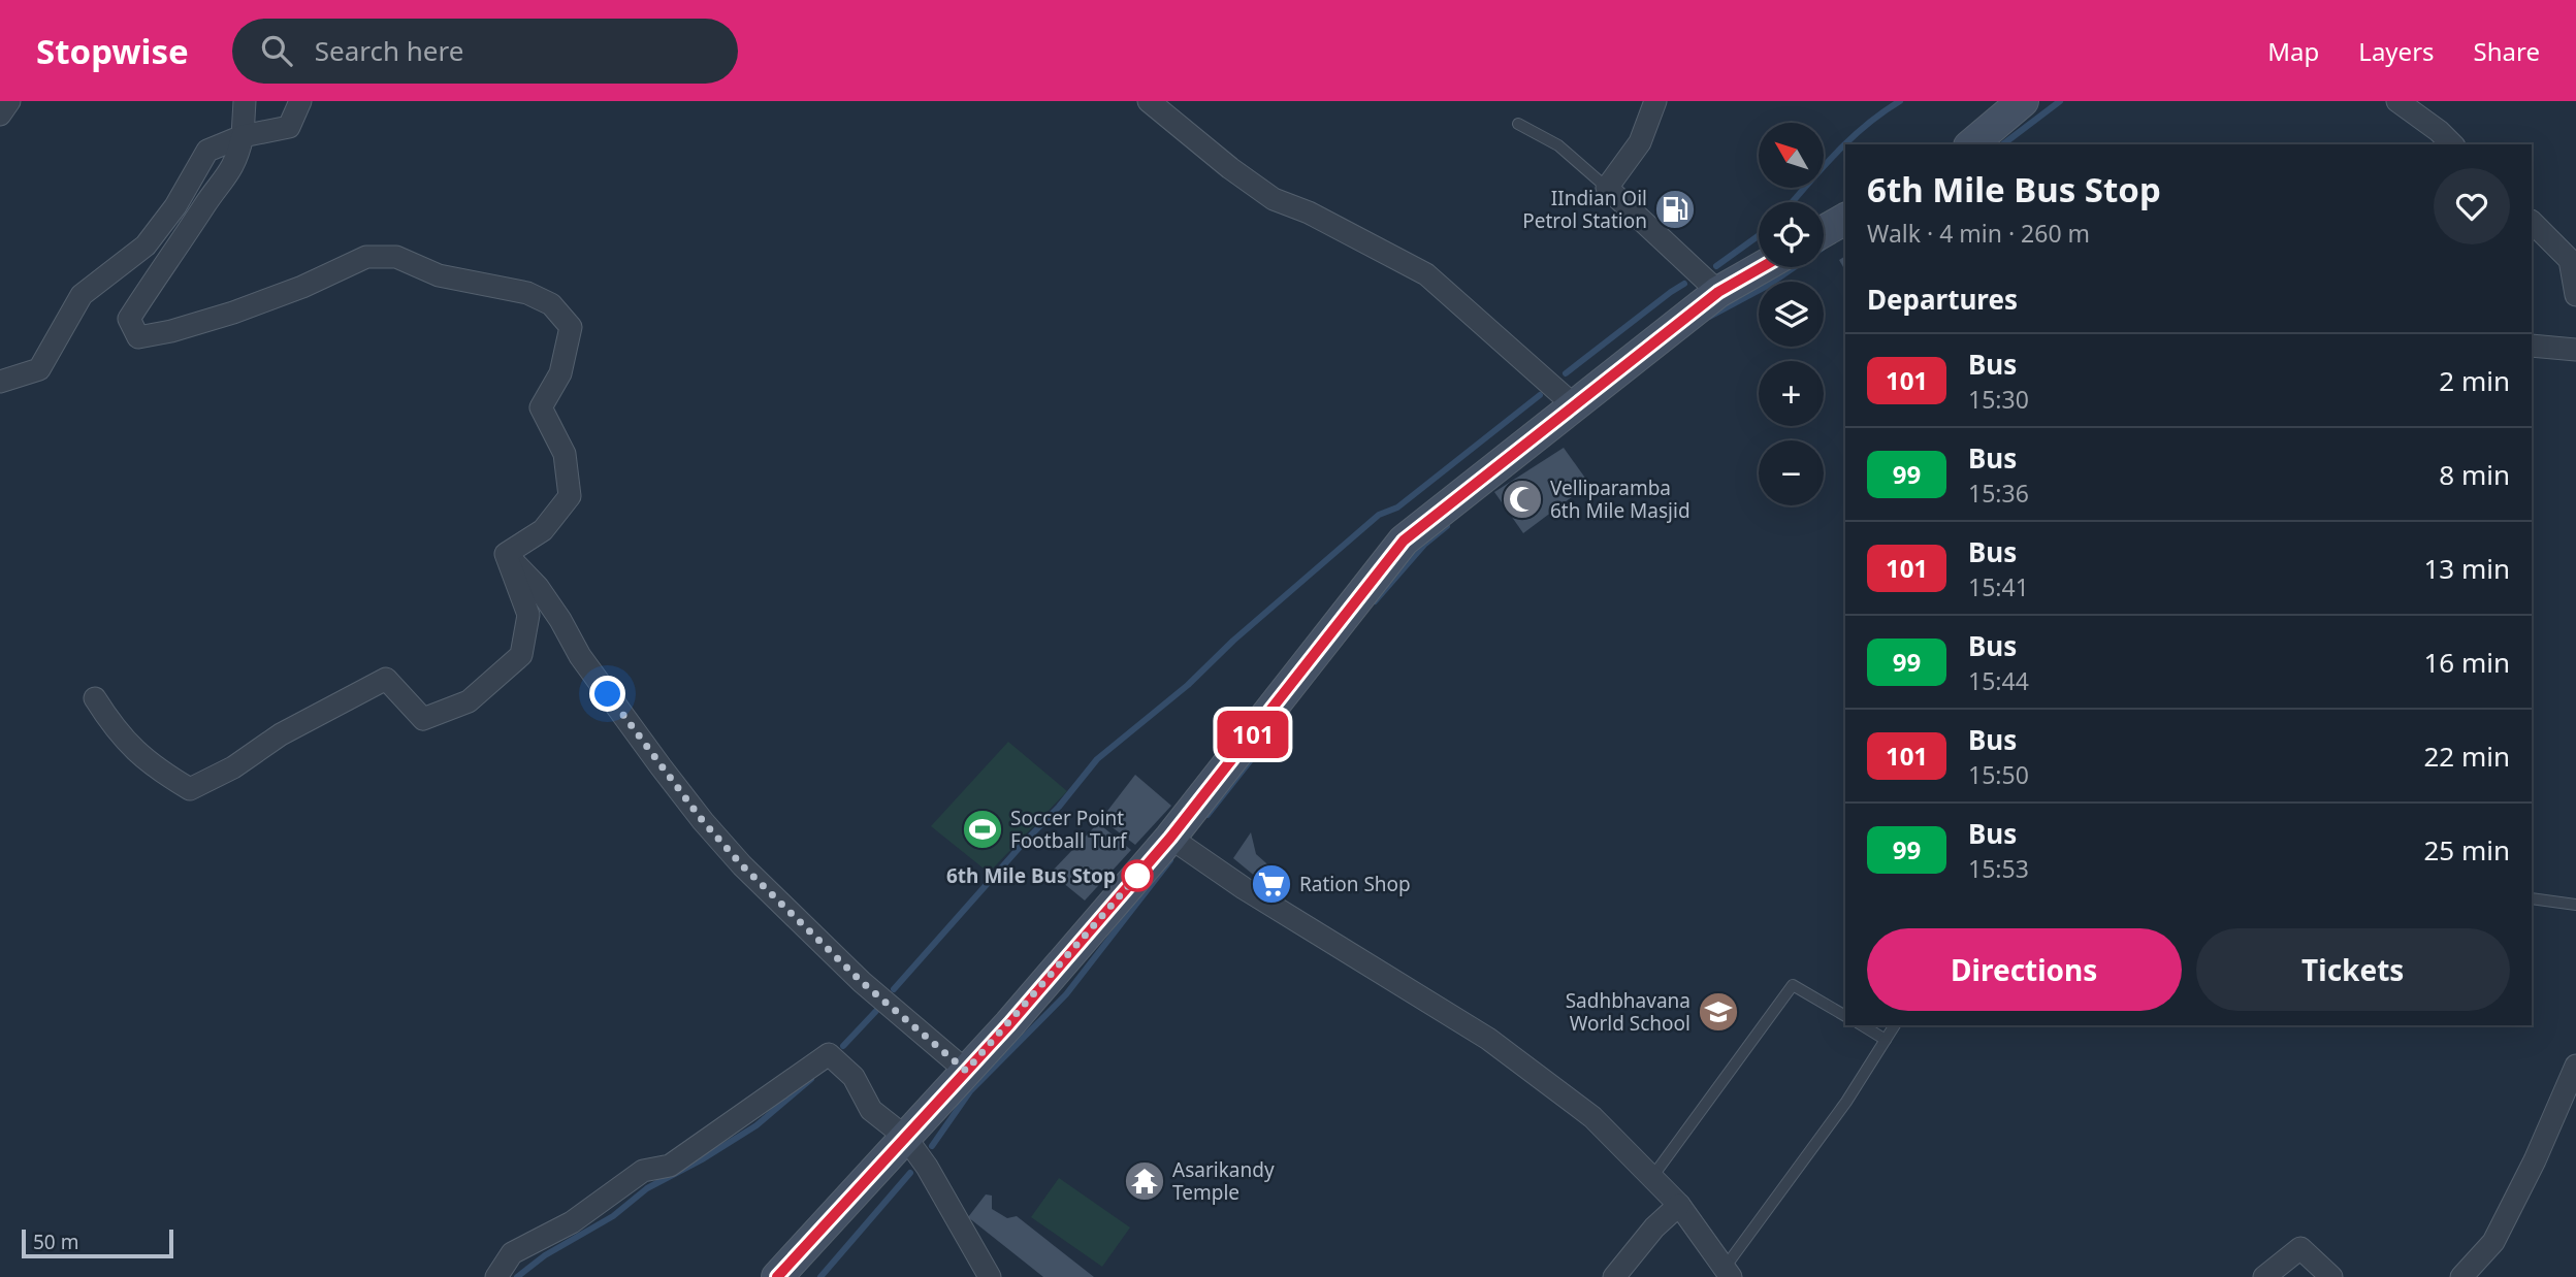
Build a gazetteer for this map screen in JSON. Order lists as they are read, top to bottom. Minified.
{"places":{"fuel station":["IIndian Oil Petrol Station"],"mosque":["Velliparamba 6th Mile Masjid"],"sports":["Soccer Point Football Turf"],"other":["6th Mile Bus Stop"],"supermarket":["Ration Shop"],"school or university":["Sadhbhavana World School"],"temple":["Asarikandy Temple"]},"lines":["bus line 101"],"scale_bar":"50 m","north":"top left","page":{"header":"Stopwise","search":"Search here","nav":["Map","Layers","Share"],"on_map":"101","map_buttons":["+","−"],"heading":[["6th Mile Bus Stop","Walk · 4 min · 260 m"],"Departures"],"list":[{"mark":"101","name":"Bus","note":"15:30","value":"2 min"},{"mark":"99","name":"Bus","note":"15:36","value":"8 min"},{"mark":"101","name":"Bus","note":"15:41","value":"13 min"},{"mark":"99","name":"Bus","note":"15:44","value":"16 min"},{"mark":"101","name":"Bus","note":"15:50","value":"22 min"},{"mark":"99","name":"Bus","note":"15:53","value":"25 min"}],"buttons":["Directions","Tickets"],"scale":"50 m"}}
